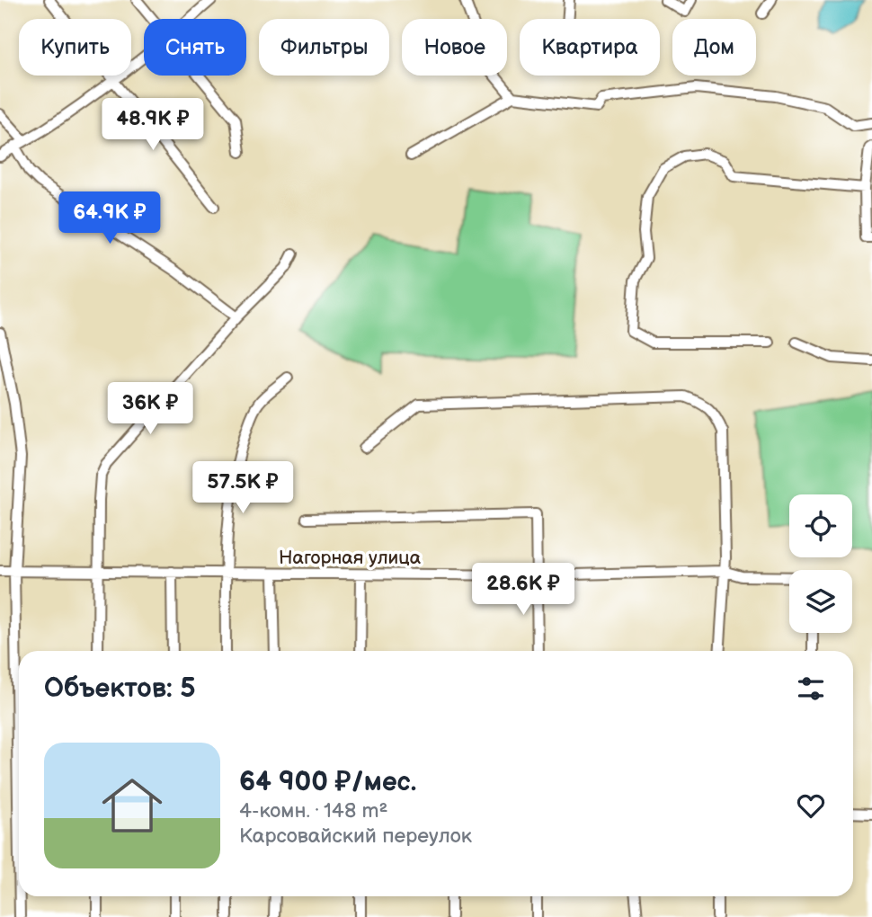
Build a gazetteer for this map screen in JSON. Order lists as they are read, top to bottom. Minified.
{"streets":{"street":["Нагорная улица"]},"page":{"chip":["Купить","Снять","Фильтры","Новое","Квартира","Дом"],"price":["48.9K ₽","64.9K ₽","36K ₽","57.5K ₽","28.6K ₽"],"heading":"Объектов: 5","list":[{"name":"64 900 ₽/мес.","note":"4-комн. · 148 m² · Карсовайский переулок"}]}}
